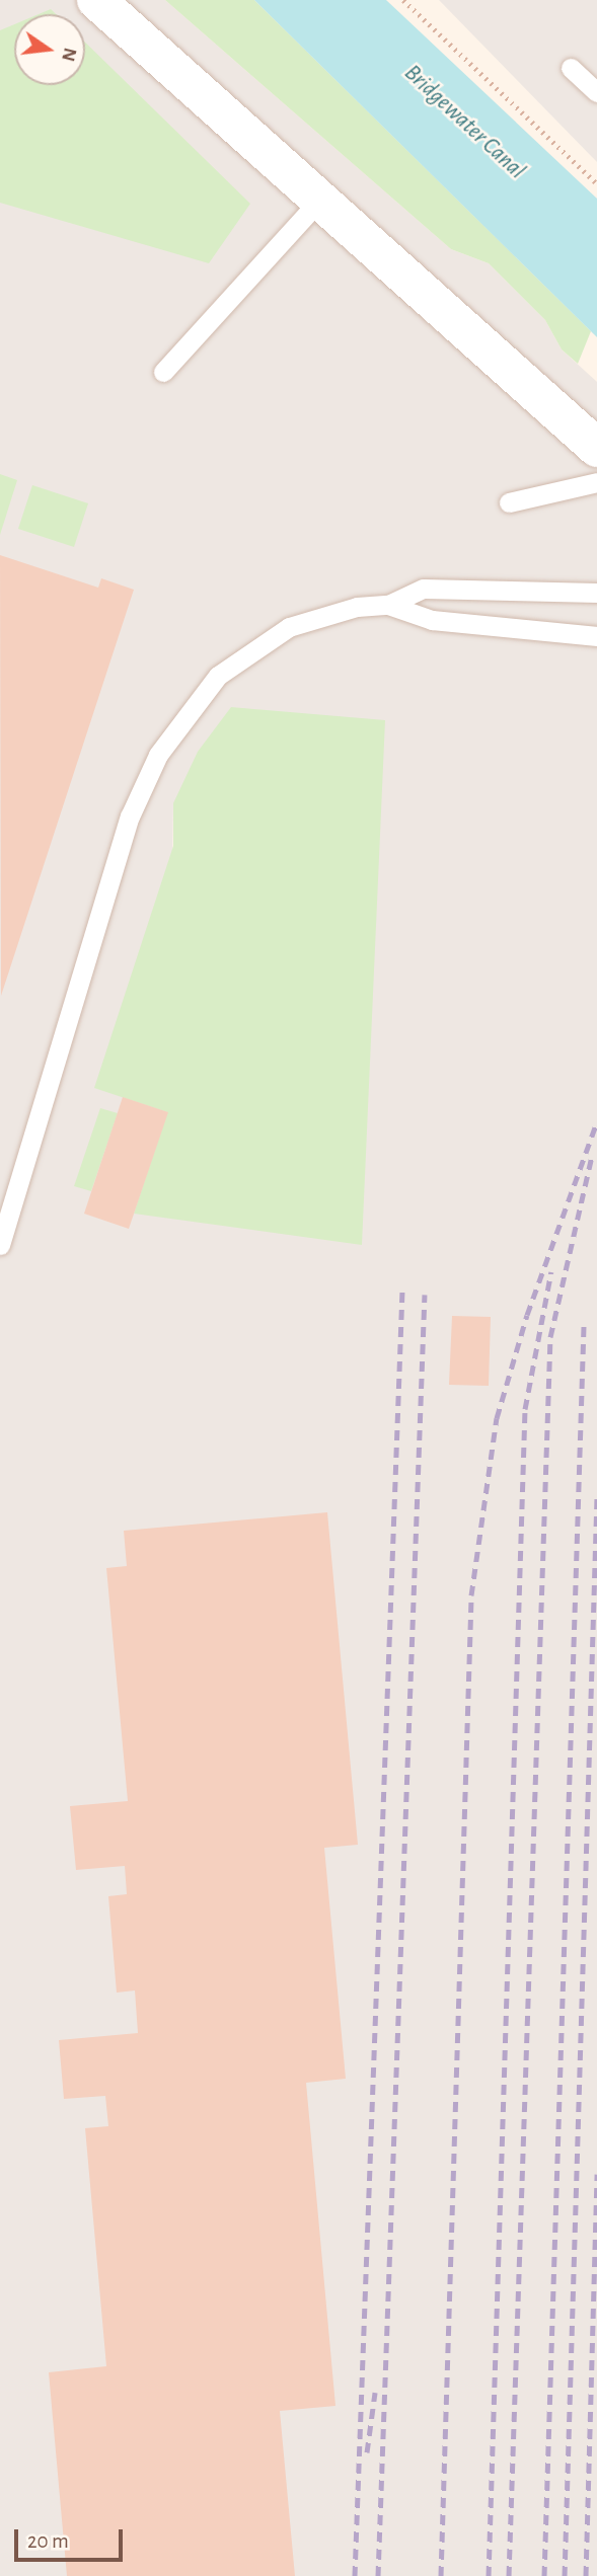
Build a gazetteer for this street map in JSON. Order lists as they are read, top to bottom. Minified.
{"water":["Bridgewater Canal"],"scale_bar":"20 m","north":"right"}
